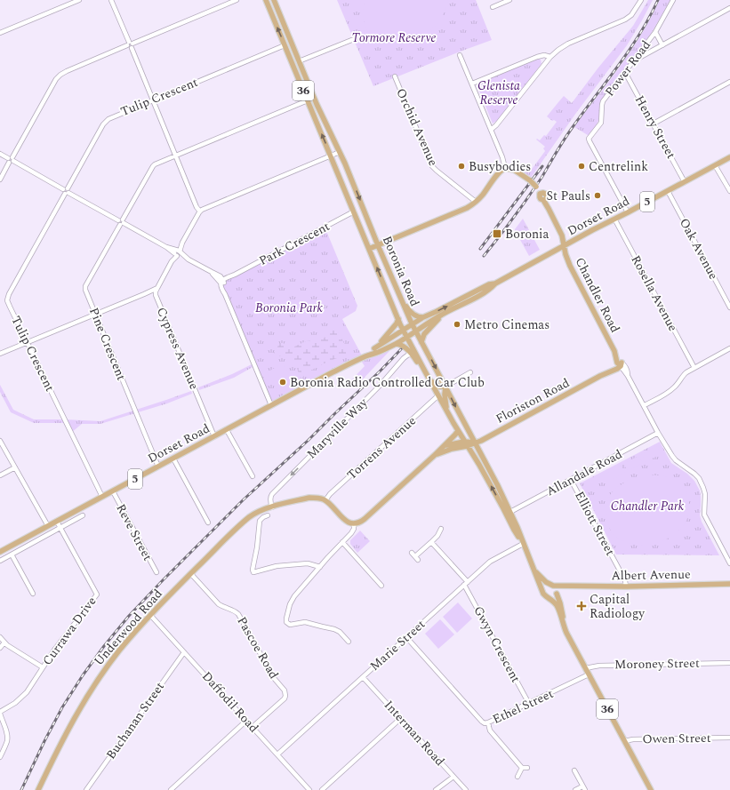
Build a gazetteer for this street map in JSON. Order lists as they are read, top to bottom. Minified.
{"streets":{"main road":["36","5","Dorset Road","Boronia Road","Chandler Road","Floriston Road","Albert Avenue","Underwood Road"],"street":["Power Road","Tulip Crescent","Orchid Avenue","Henry Street","Park Crescent","Oak Avenue","Rosella Avenue","Pine Crescent","Cypress Avenue","Maryville Way","Torrens Avenue","Allandale Road","Elliott Street","Reve Street","Currawa Drive","Gwyn Crescent","Marie Street","Pascoe Road","Moroney Street","Daffodil Road","Ethel Street","Buchanan Street","Interman Road","Owen Street"]},"crossings":[["Power Road","Henry Street"],["Power Road","Dorset Road"],["36","Boronia Road"],["36","Albert Avenue"],["36","Moroney Street"],["36","Ethel Street"],["36","Owen Street"],["Tulip Crescent","Dorset Road"],["Tulip Crescent","Boronia Road"],["Henry Street","Dorset Road"],["Dorset Road","Oak Avenue"],["Dorset Road","Boronia Road"],["Dorset Road","Rosella Avenue"],["Dorset Road","Chandler Road"],["Dorset Road","Pine Crescent"],["Dorset Road","Cypress Avenue"],["Dorset Road","Reve Street"],["Dorset Road","Currawa Drive"],["Park Crescent","Boronia Road"],["Boronia Road","Pine Crescent"],["Boronia Road","Floriston Road"],["Boronia Road","Maryville Way"],["Boronia Road","Torrens Avenue"],["Boronia Road","Allandale Road"],["Boronia Road","Albert Avenue"],["Boronia Road","Marie Street"],["Chandler Road","Floriston Road"],["Chandler Road","Allandale Road"],["Maryville Way","Underwood Road"],["Torrens Avenue","Underwood Road"],["Allandale Road","Elliott Street"],["Elliott Street","Albert Avenue"],["Underwood Road","Pascoe Road"],["Underwood Road","Daffodil Road"],["Gwyn Crescent","Marie Street"],["Gwyn Crescent","Ethel Street"],["Marie Street","Daffodil Road"],["Marie Street","Ethel Street"],["Marie Street","Interman Road"],["Pascoe Road","Daffodil Road"],["Daffodil Road","Buchanan Street"]],"one_way":["Maryville Way"],"parks":["Tormore Reserve","Glenista Reserve","Boronia Park","Chandler Park"],"places":{"other":["Busybodies","Centrelink","St Pauls","Metro Cinemas","Boronia Radio Controlled Car Club"],"transit":["Boronia"],"health":["Capital Radiology"]}}
